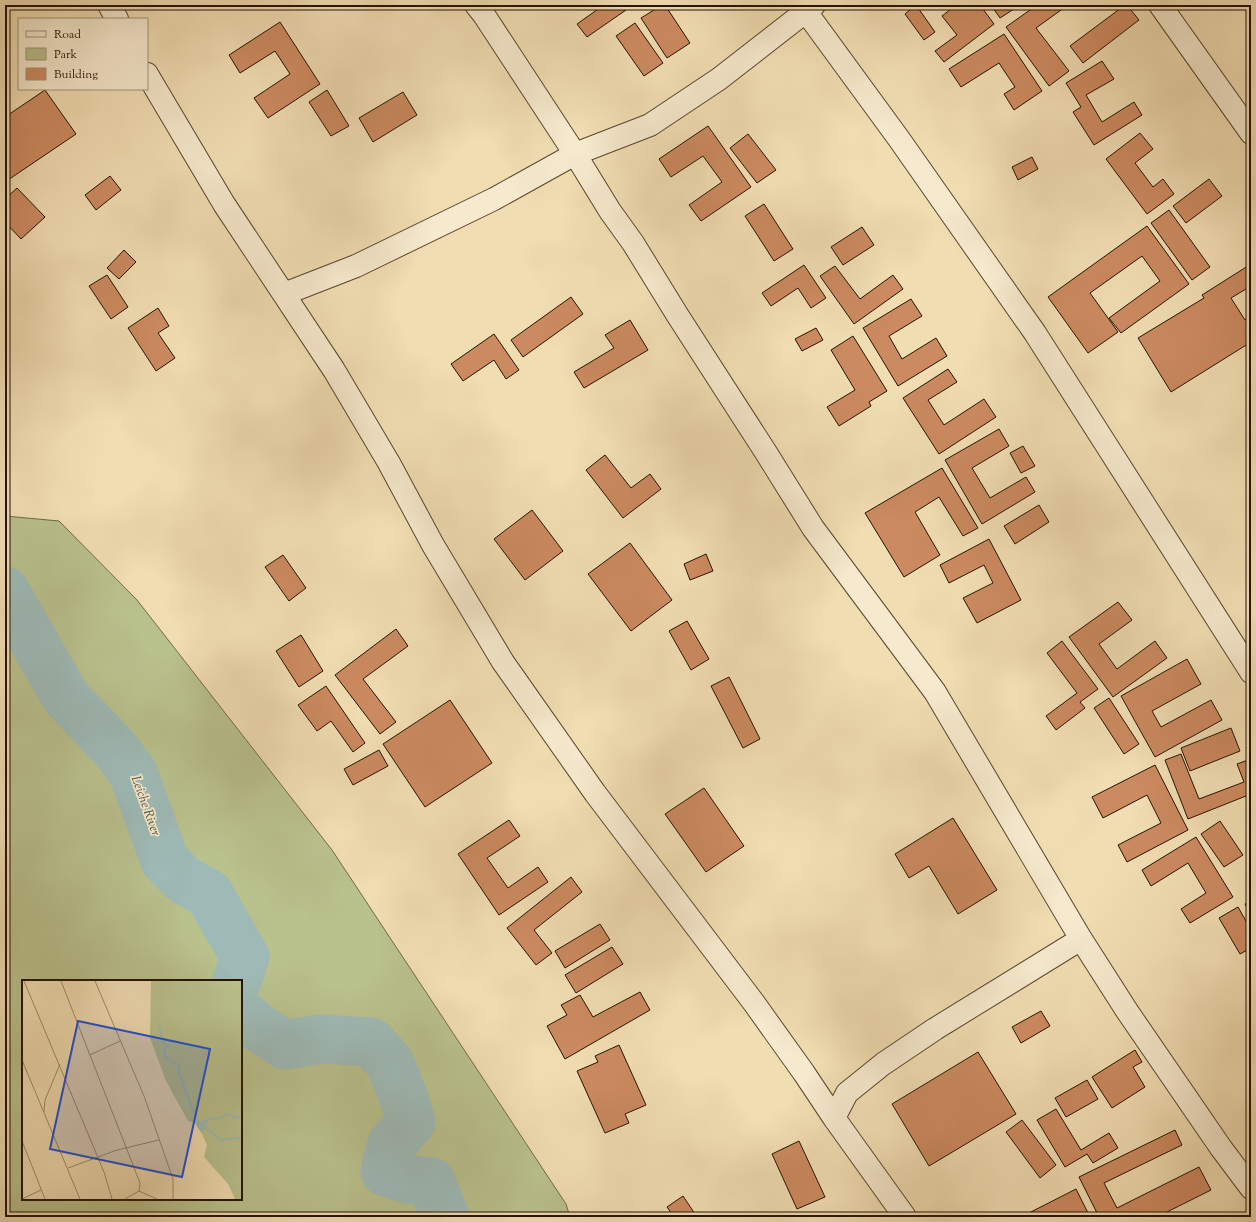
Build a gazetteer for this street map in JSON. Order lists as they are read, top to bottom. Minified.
{"water":["Leiche River"],"legend":["Road","Park","Building"]}
